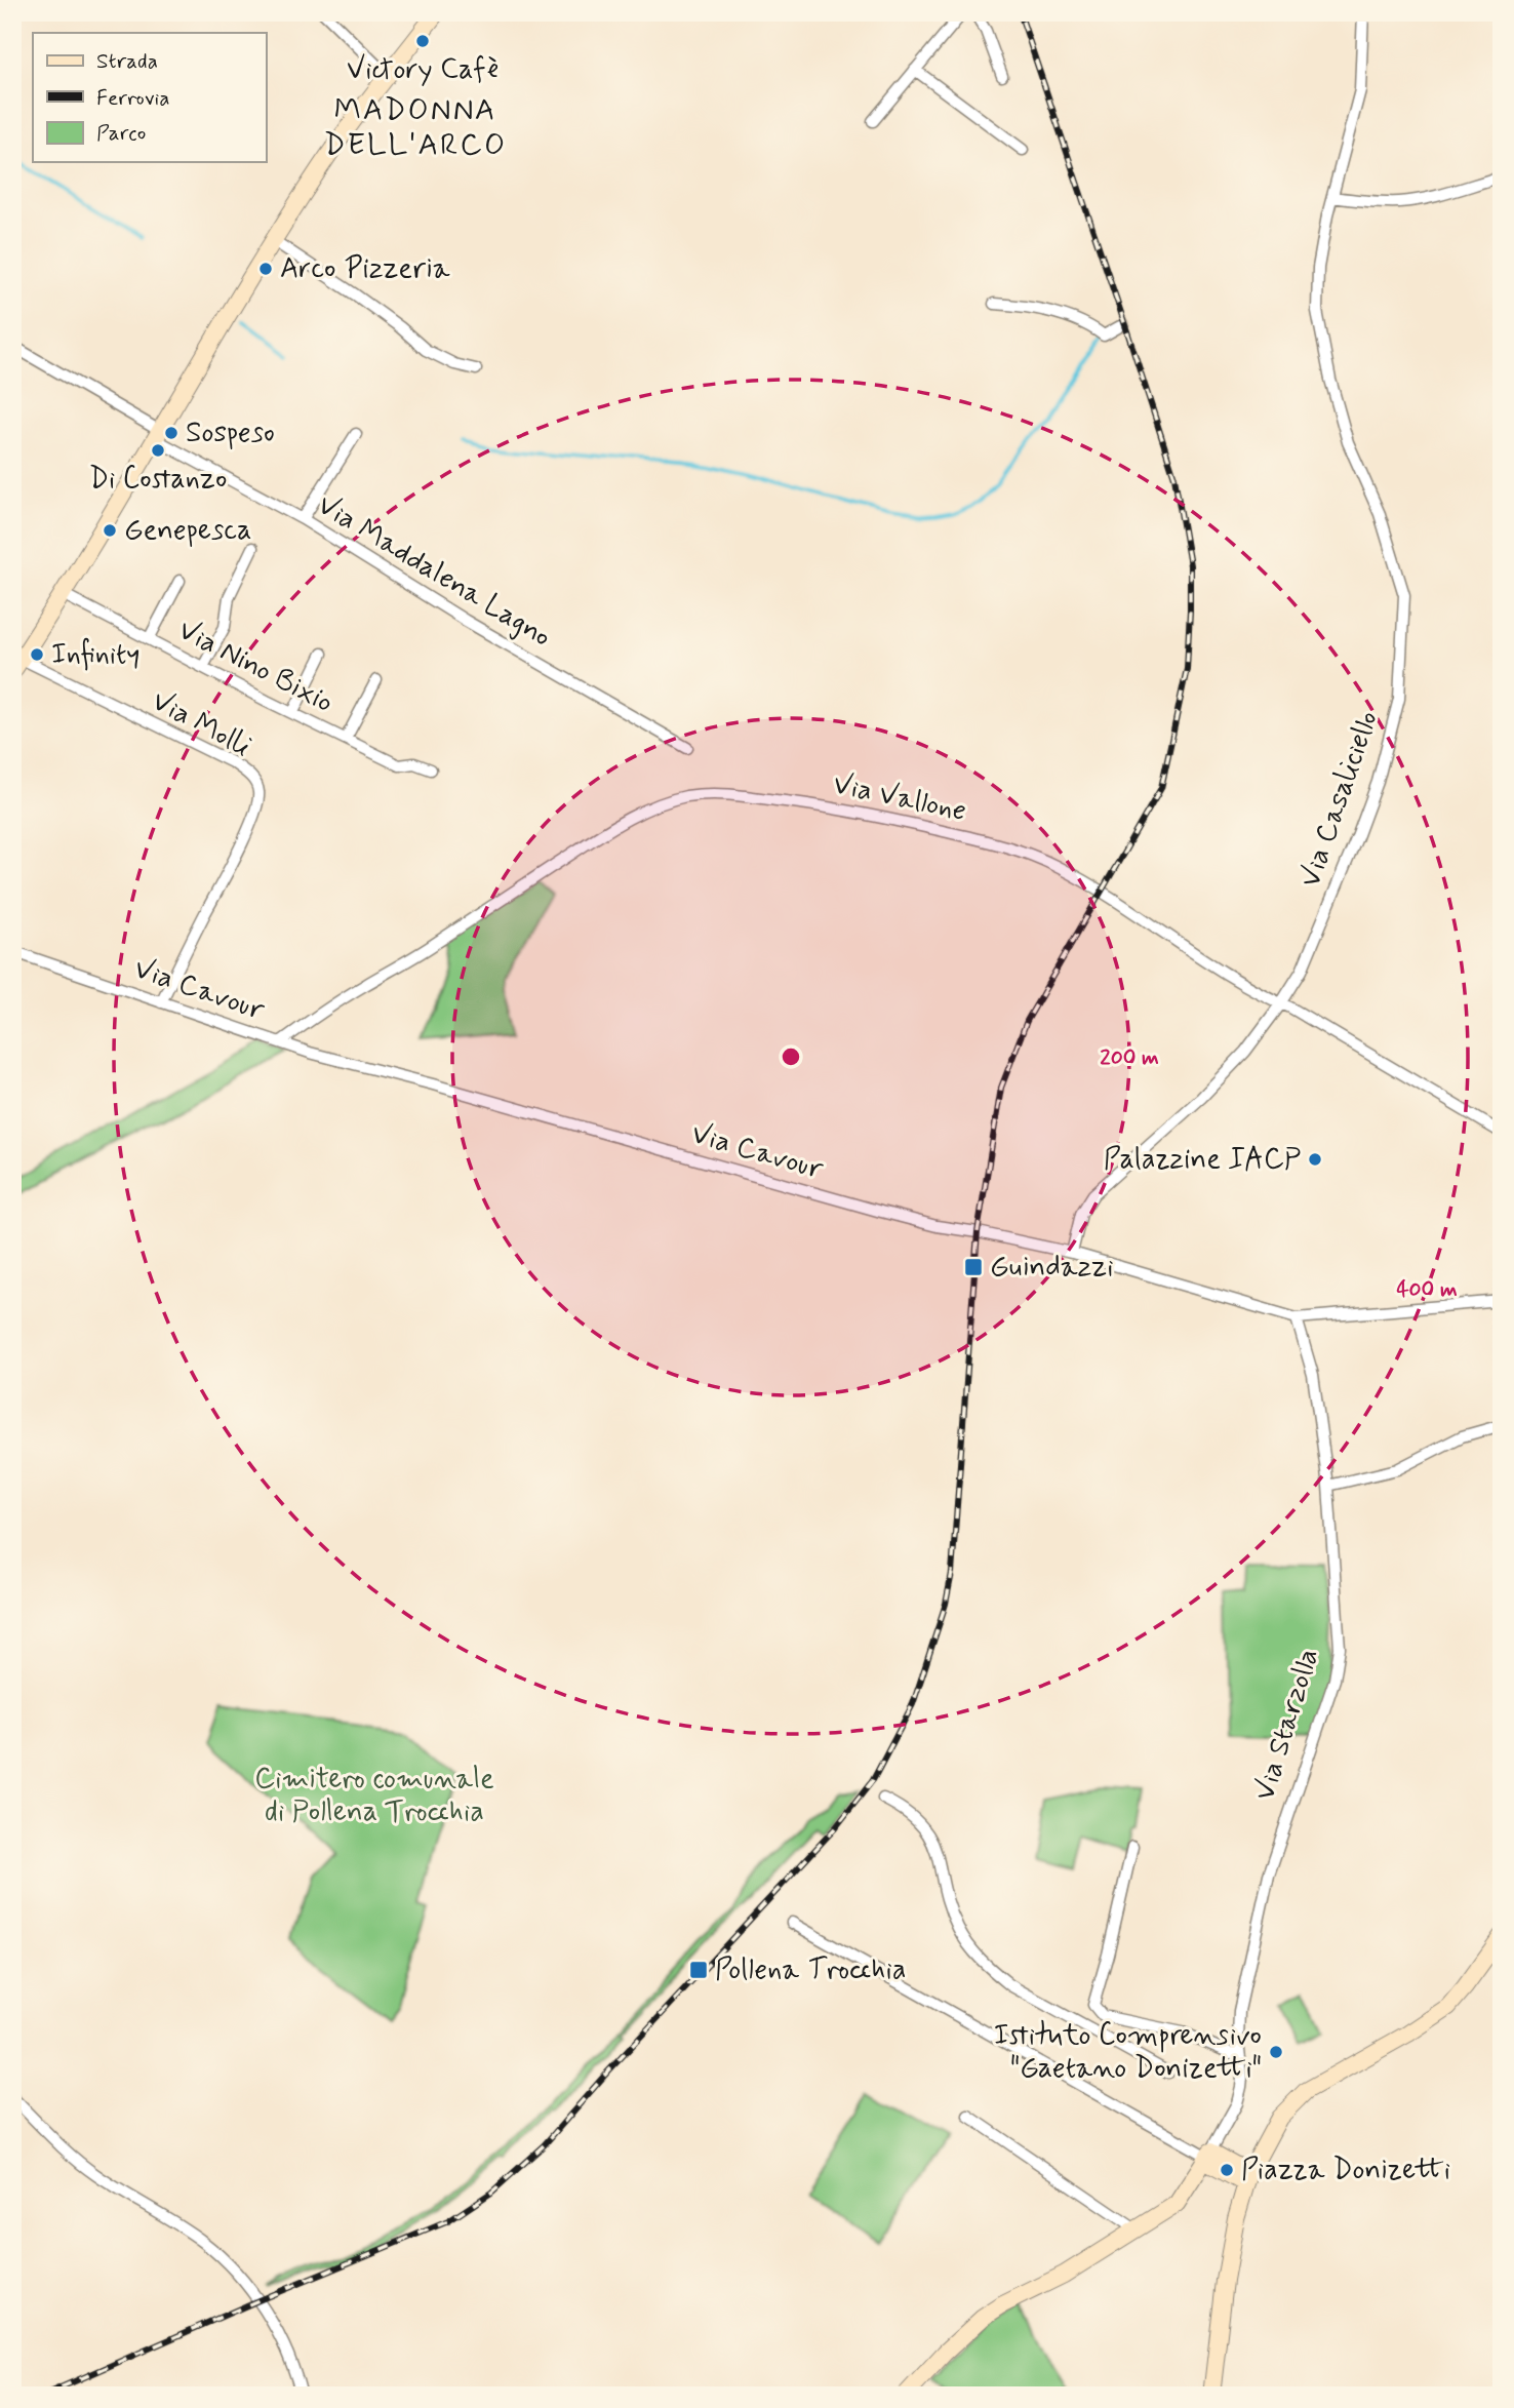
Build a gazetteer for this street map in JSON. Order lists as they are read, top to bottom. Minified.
{"streets":{"street":["Via Maddalena Lagno","Via Nino Bixio","Via Molli","Via Vallone","Via Casaliciello","Via Cavour","Via Starzolla"]},"crossings":[["Via Molli","Via Cavour"],["Via Vallone","Via Casaliciello"],["Via Vallone","Via Cavour"],["Via Casaliciello","Via Cavour"],["Via Cavour","Via Starzolla"]],"districts":["MADONNA DELL'ARCO"],"parks":["Cimitero comunale di Pollena Trocchia"],"places":{"other":["Victory Cafè","Arco Pizzeria","Sospeso","Di Costanzo","Genepesca","Infinity","Palazzine IACP","Istituto Comprensivo \"Gaetano Donizetti\"","Piazza Donizetti"],"transit":["Guindazzi","Pollena Trocchia"]},"legend":["Strada","Ferrovia","Parco"],"rings":["200 m","400 m"]}
